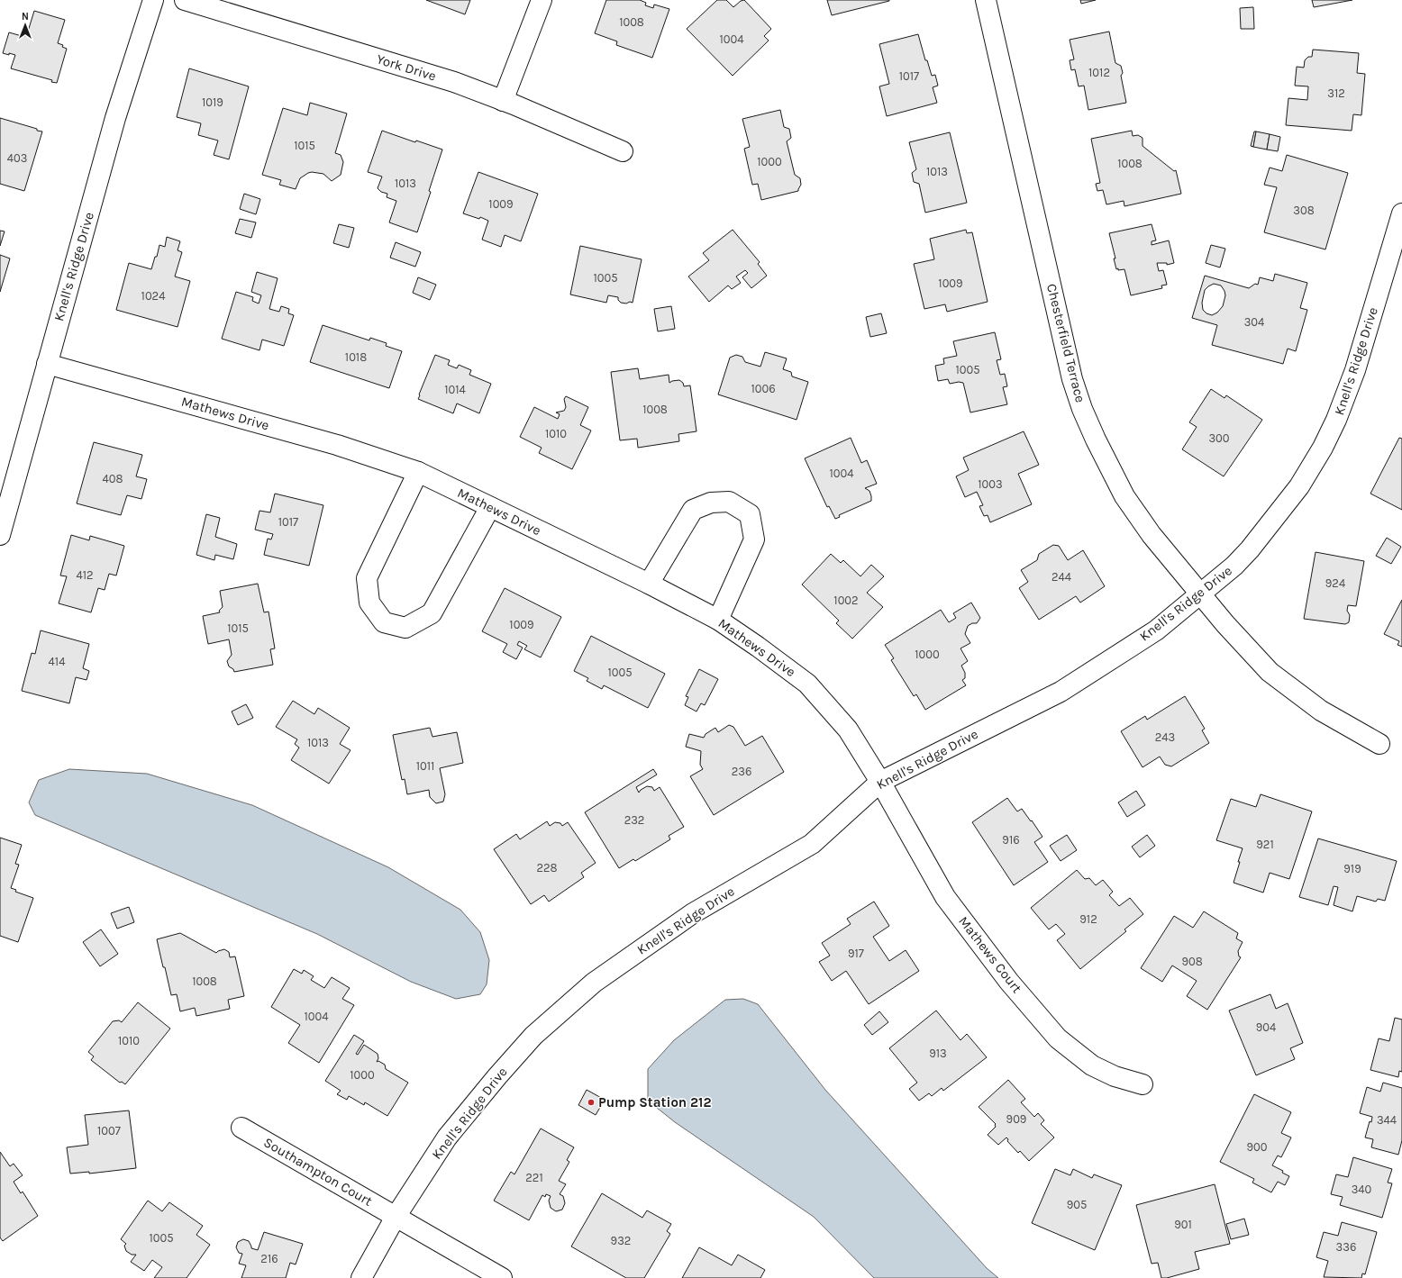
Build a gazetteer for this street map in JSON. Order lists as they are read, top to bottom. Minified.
{"streets":{"street":["York Drive","Knell's Ridge Drive","Chesterfield Terrace","Mathews Drive","Mathews Court","Southampton Court"]},"crossings":[["Knell's Ridge Drive","Chesterfield Terrace"],["Knell's Ridge Drive","Mathews Drive"],["Knell's Ridge Drive","Mathews Court"],["Knell's Ridge Drive","Southampton Court"],["Mathews Drive","Mathews Court"]],"places":["Pump Station 212"],"house_numbers":["1008","1004","1012","1017","312","1019","1015","403","1000","1008","1013","1013","1009","308","1005","1009","1024","304","1018","1005","1006","1014","1008","1010","300","1004","408","1003","1017","412","244","924","1002","1009","1015","1000","414","1005","243","1013","1011","236","232","916","921","228","919","912","917","908","1008","1004","904","1010","913","1000","909","344","1007","900","221","340","905","901","1005","932","336","216"],"north":"top"}
